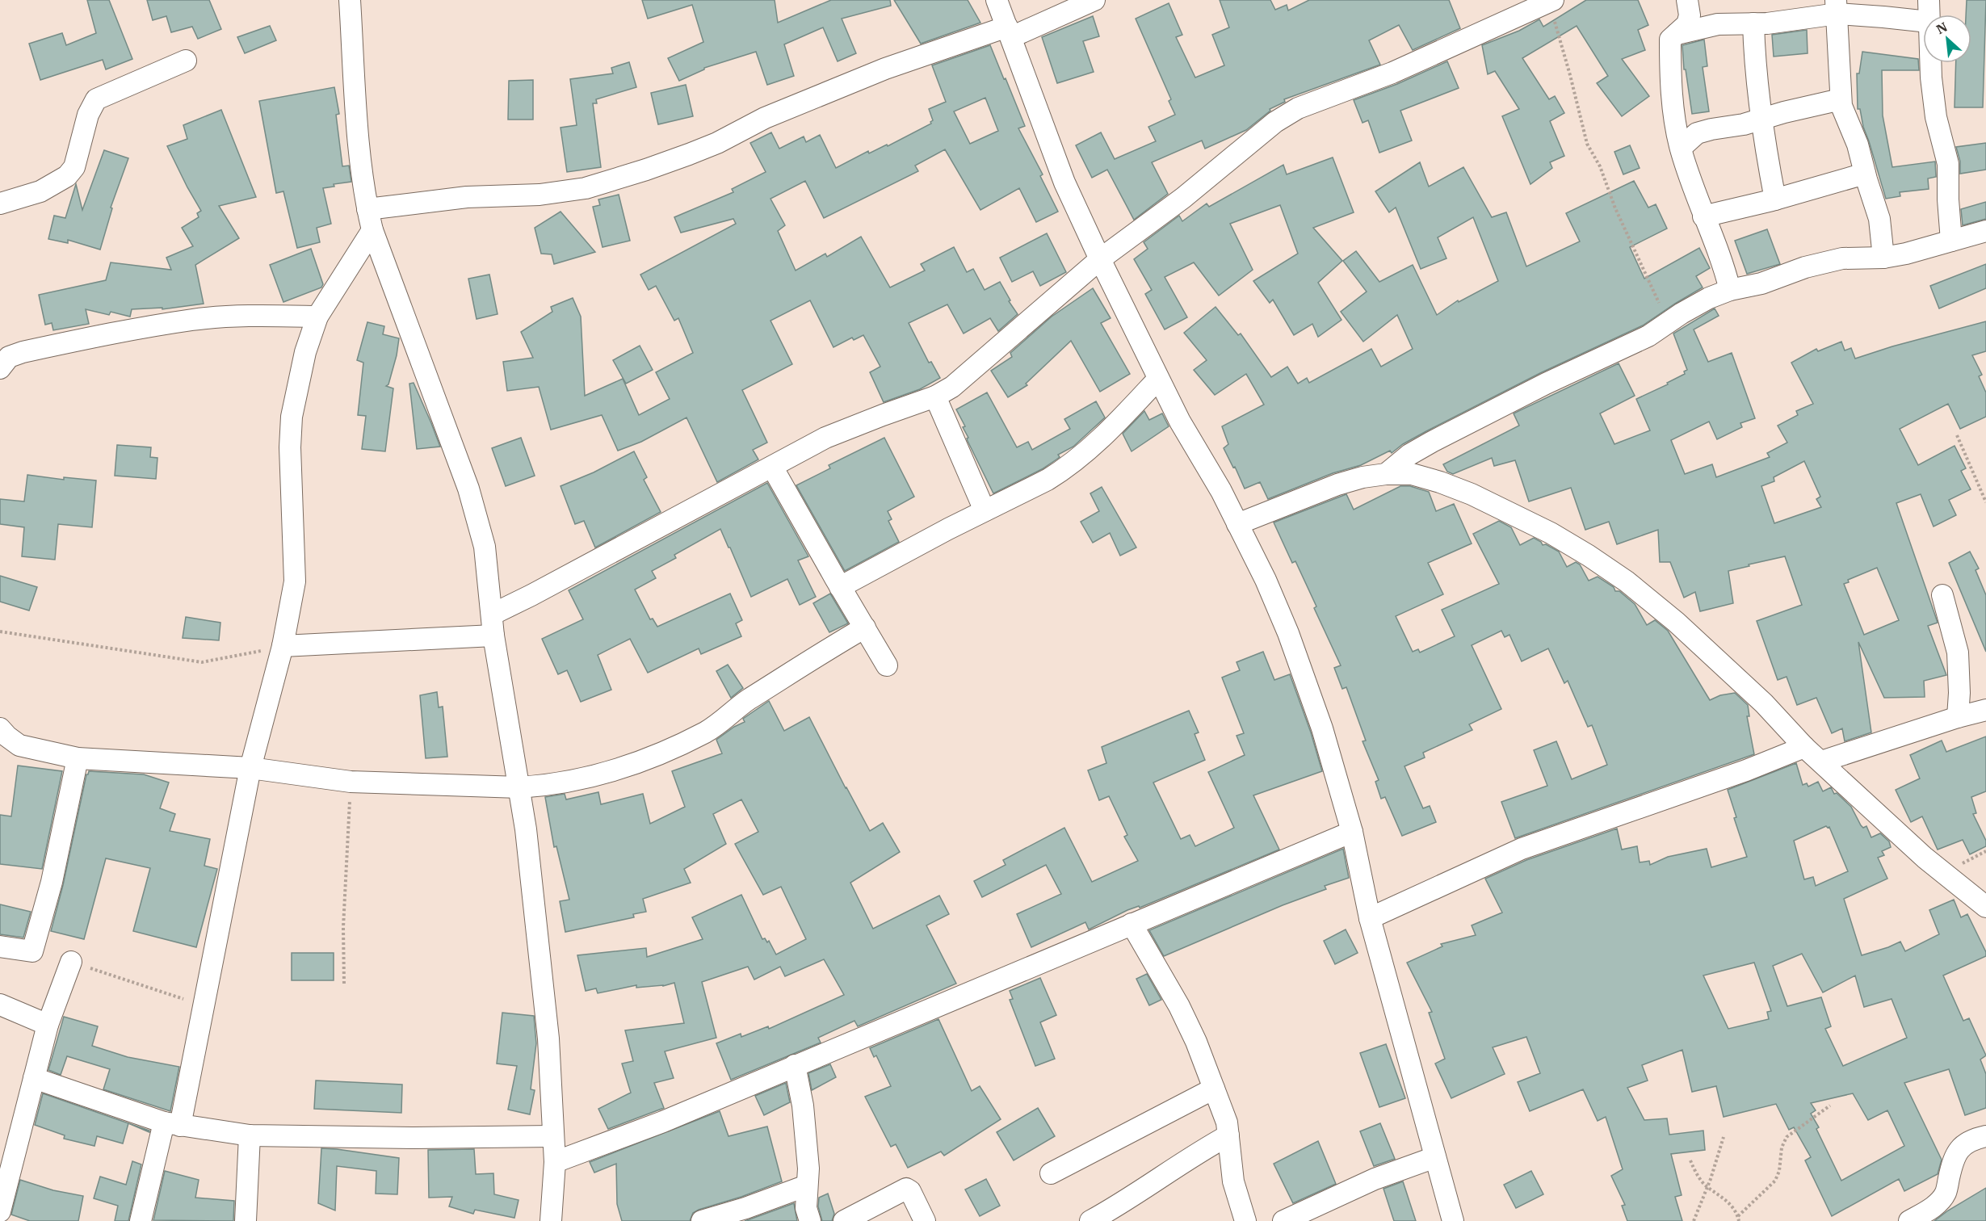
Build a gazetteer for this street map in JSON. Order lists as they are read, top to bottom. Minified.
{"north":"top left"}
